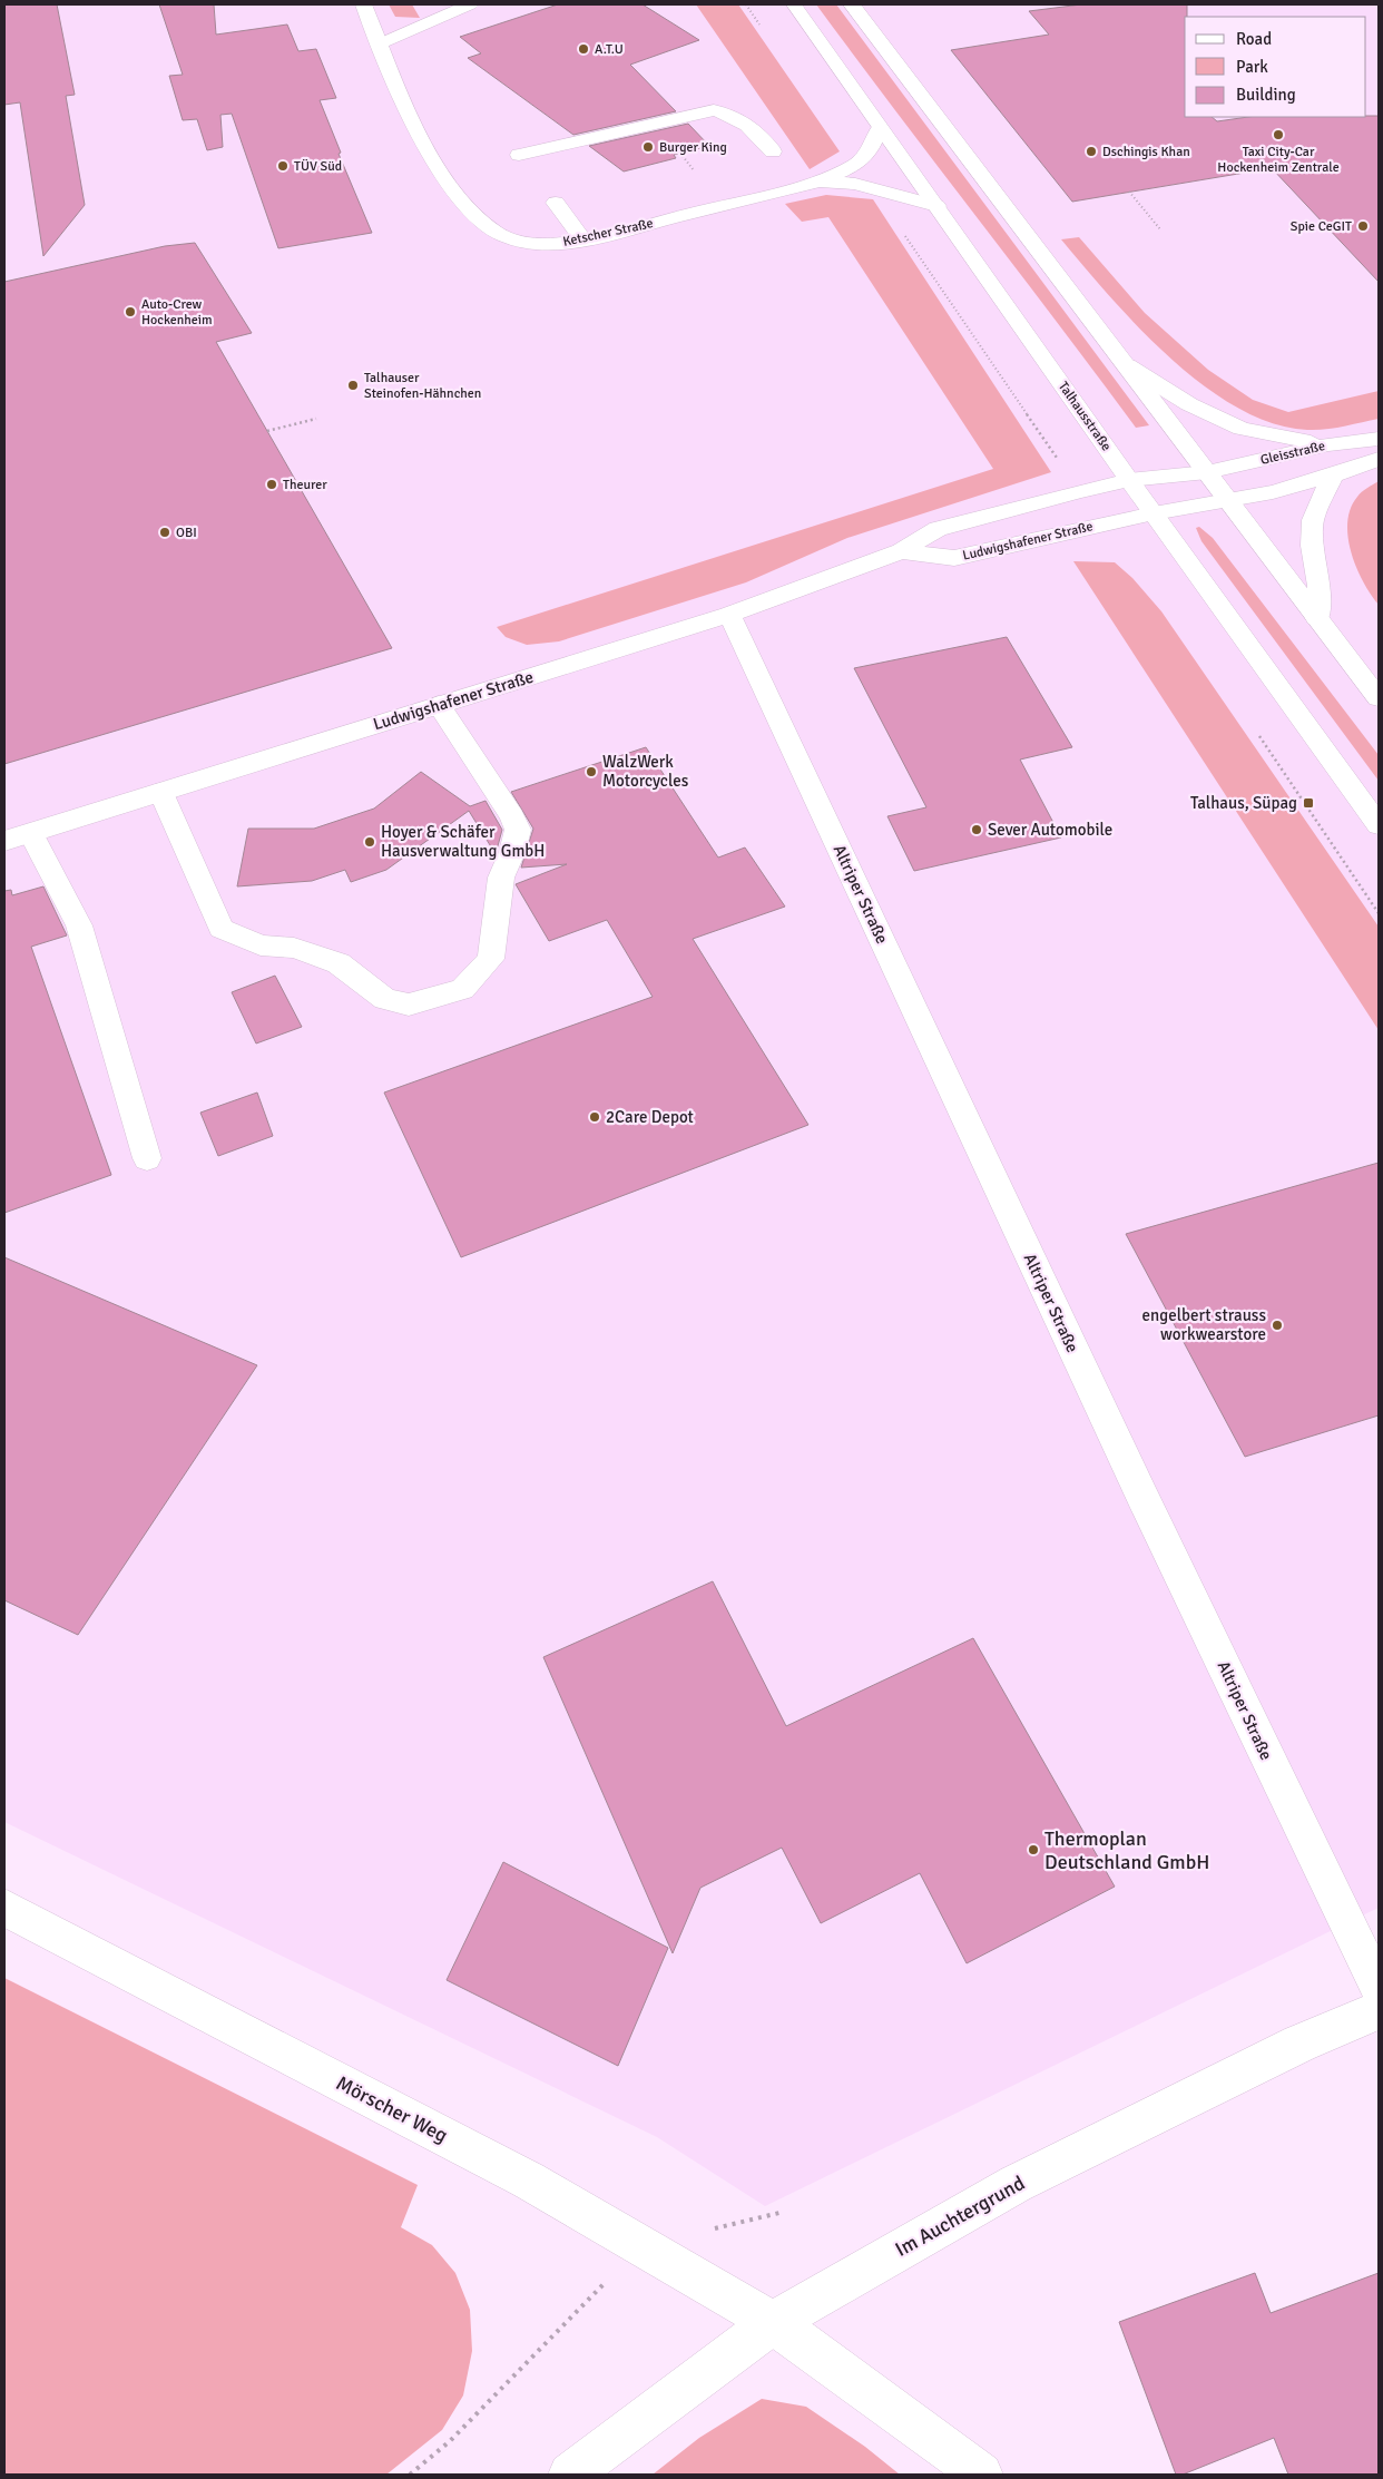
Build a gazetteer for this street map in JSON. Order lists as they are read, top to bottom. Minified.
{"streets":{"street":["Ketscher Straße","Talhausstraße","Gleisstraße","Ludwigshafener Straße","Altriper Straße","Mörscher Weg","Im Auchtergrund"]},"crossings":[["Ketscher Straße","Talhausstraße"],["Talhausstraße","Gleisstraße"],["Talhausstraße","Ludwigshafener Straße"],["Gleisstraße","Ludwigshafener Straße"],["Ludwigshafener Straße","Altriper Straße"],["Mörscher Weg","Im Auchtergrund"]],"places":{"other":["A.T.U","Taxi City-Car Hockenheim Zentrale","Burger King","Dschingis Khan","TÜV Süd","Spie CeGIT","Auto-Crew Hockenheim","Talhauser Steinofen-Hähnchen","Theurer","OBI","WalzWerk Motorcycles","Sever Automobile","Hoyer & Schäfer Hausverwaltung GmbH","2Care Depot","engelbert strauss workwearstore","Thermoplan Deutschland GmbH"],"transit":["Talhaus, Süpag"]},"legend":["Road","Park","Building"]}
